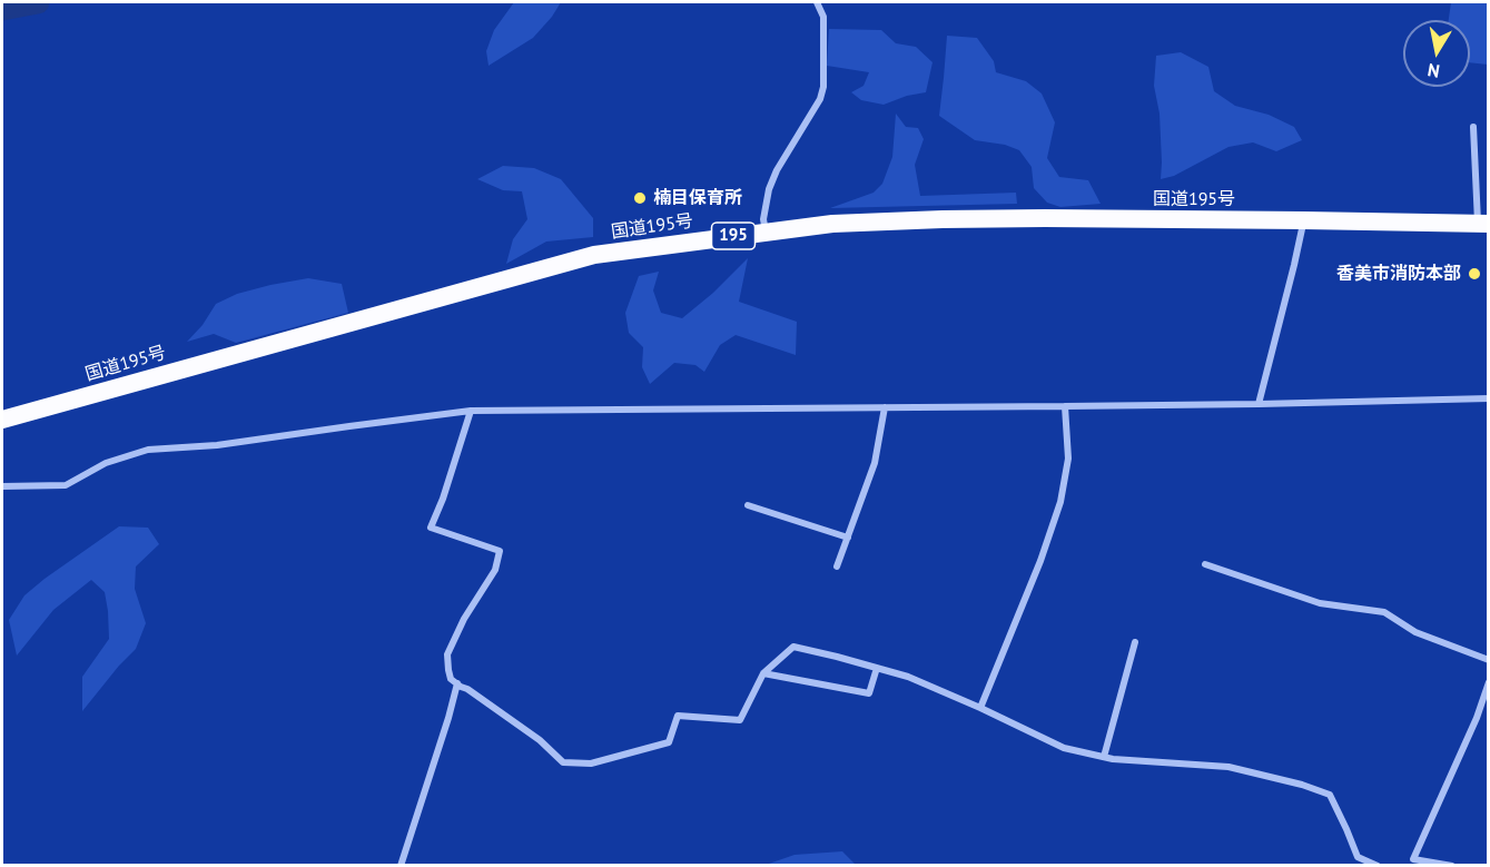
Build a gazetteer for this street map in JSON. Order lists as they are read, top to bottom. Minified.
{"streets":{"highway":["国道195号","195"]},"places":["楠目保育所","香美市消防本部"],"north":"bottom"}
